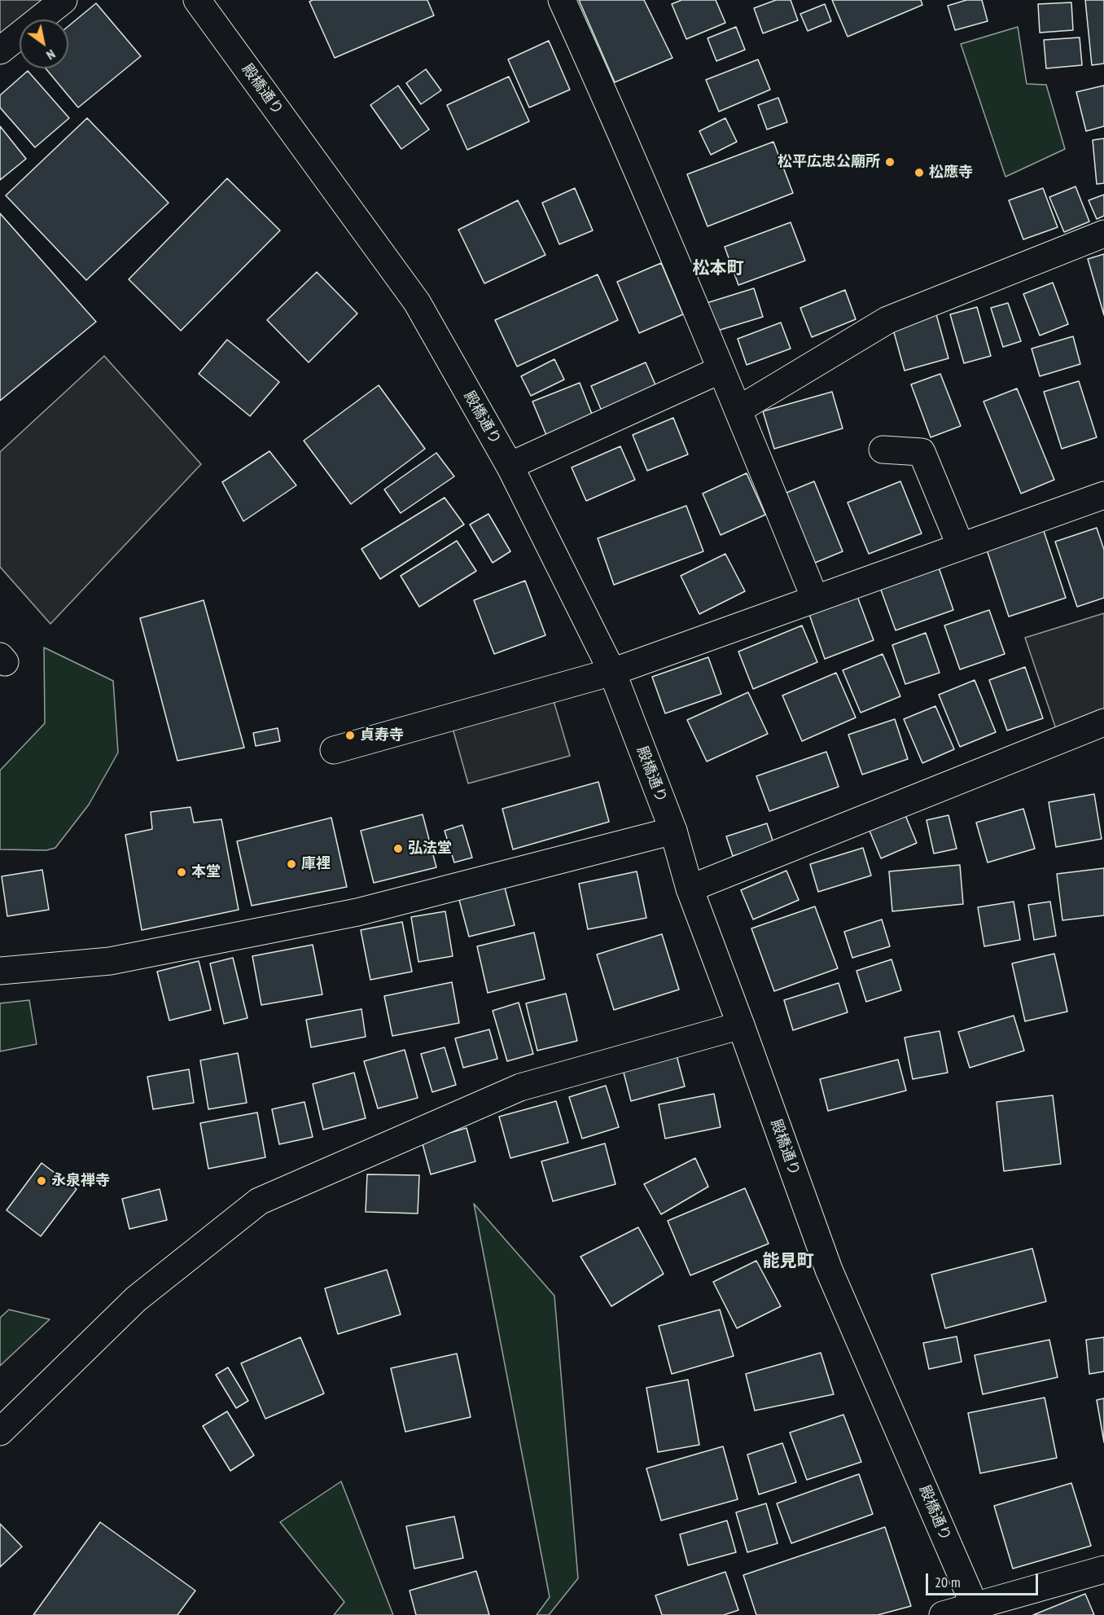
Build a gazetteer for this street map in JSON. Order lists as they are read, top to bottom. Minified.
{"streets":{"street":["殿橋通り"]},"districts":["松本町","能見町"],"places":["松平広忠公廟所","松應寺","貞寿寺","弘法堂","庫裡","本堂","永泉禅寺"],"scale_bar":"20 m","north":"bottom right"}
